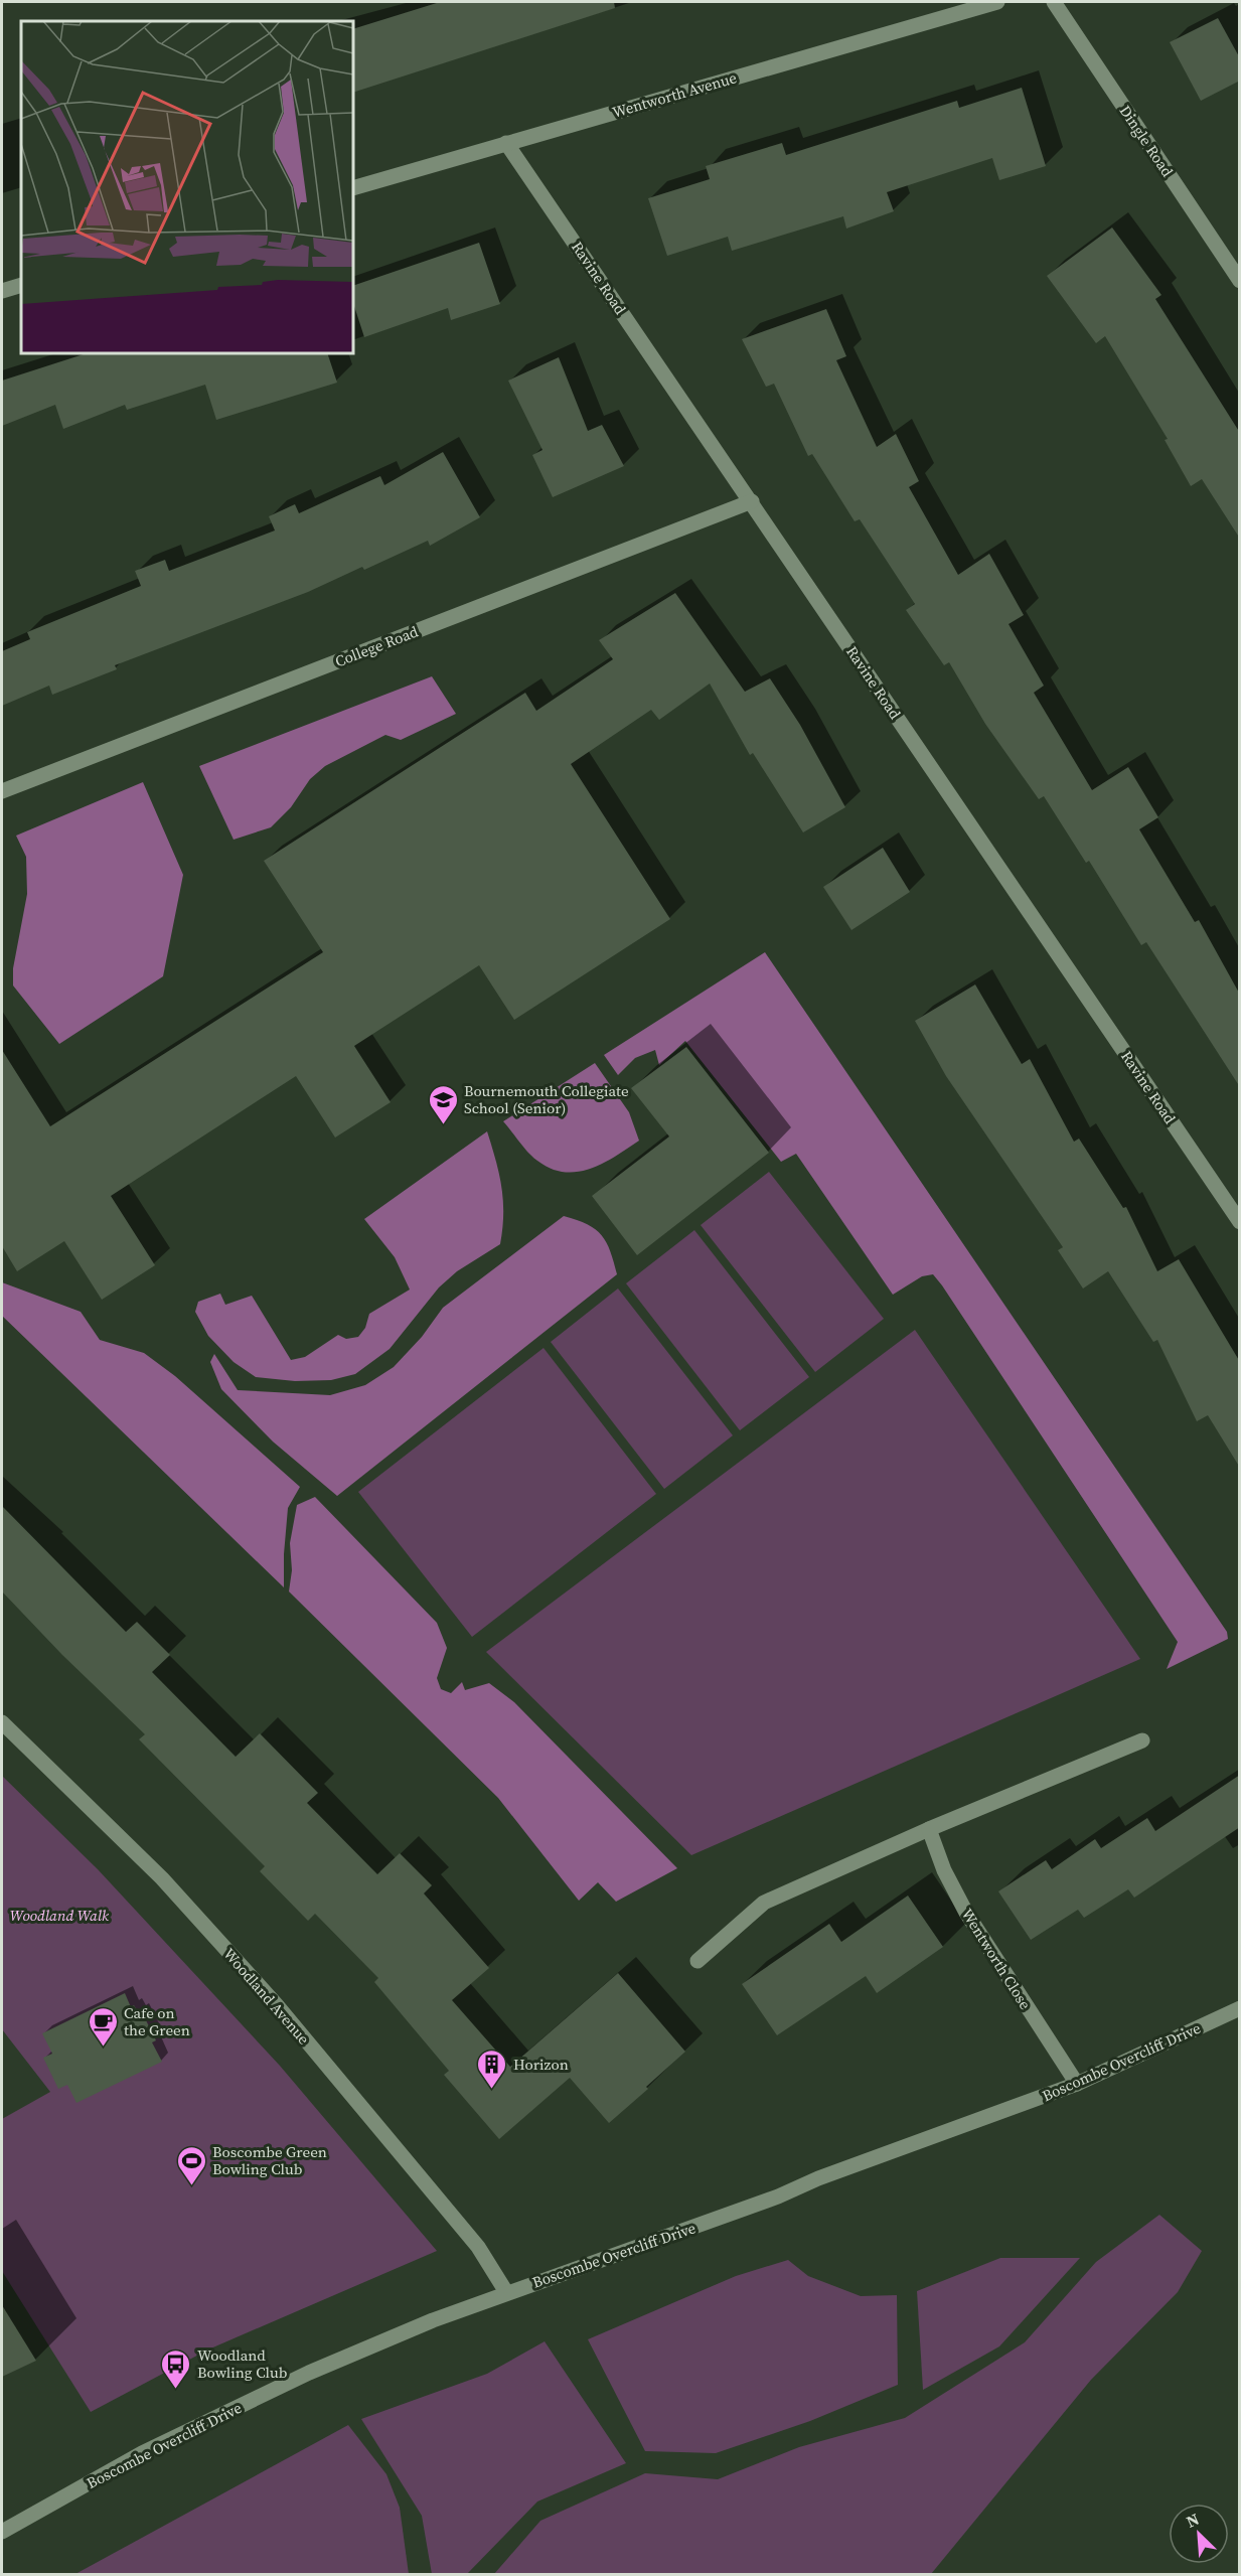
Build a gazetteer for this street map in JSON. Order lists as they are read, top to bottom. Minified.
{"streets":{"street":["Wentworth Avenue","Dingle Road","Ravine Road","College Road","Wentworth Close","Woodland Avenue","Boscombe Overcliff Drive"]},"crossings":[["Wentworth Avenue","Ravine Road"],["Ravine Road","College Road"],["Wentworth Close","Boscombe Overcliff Drive"],["Woodland Avenue","Boscombe Overcliff Drive"]],"parks":["Woodland Walk"],"places":{"school or university":["Bournemouth Collegiate School (Senior)"],"cafe":["Cafe on the Green"],"building":["Horizon"],"sports":["Boscombe Green Bowling Club"],"bus stop":["Woodland Bowling Club"]},"north":"top left"}
